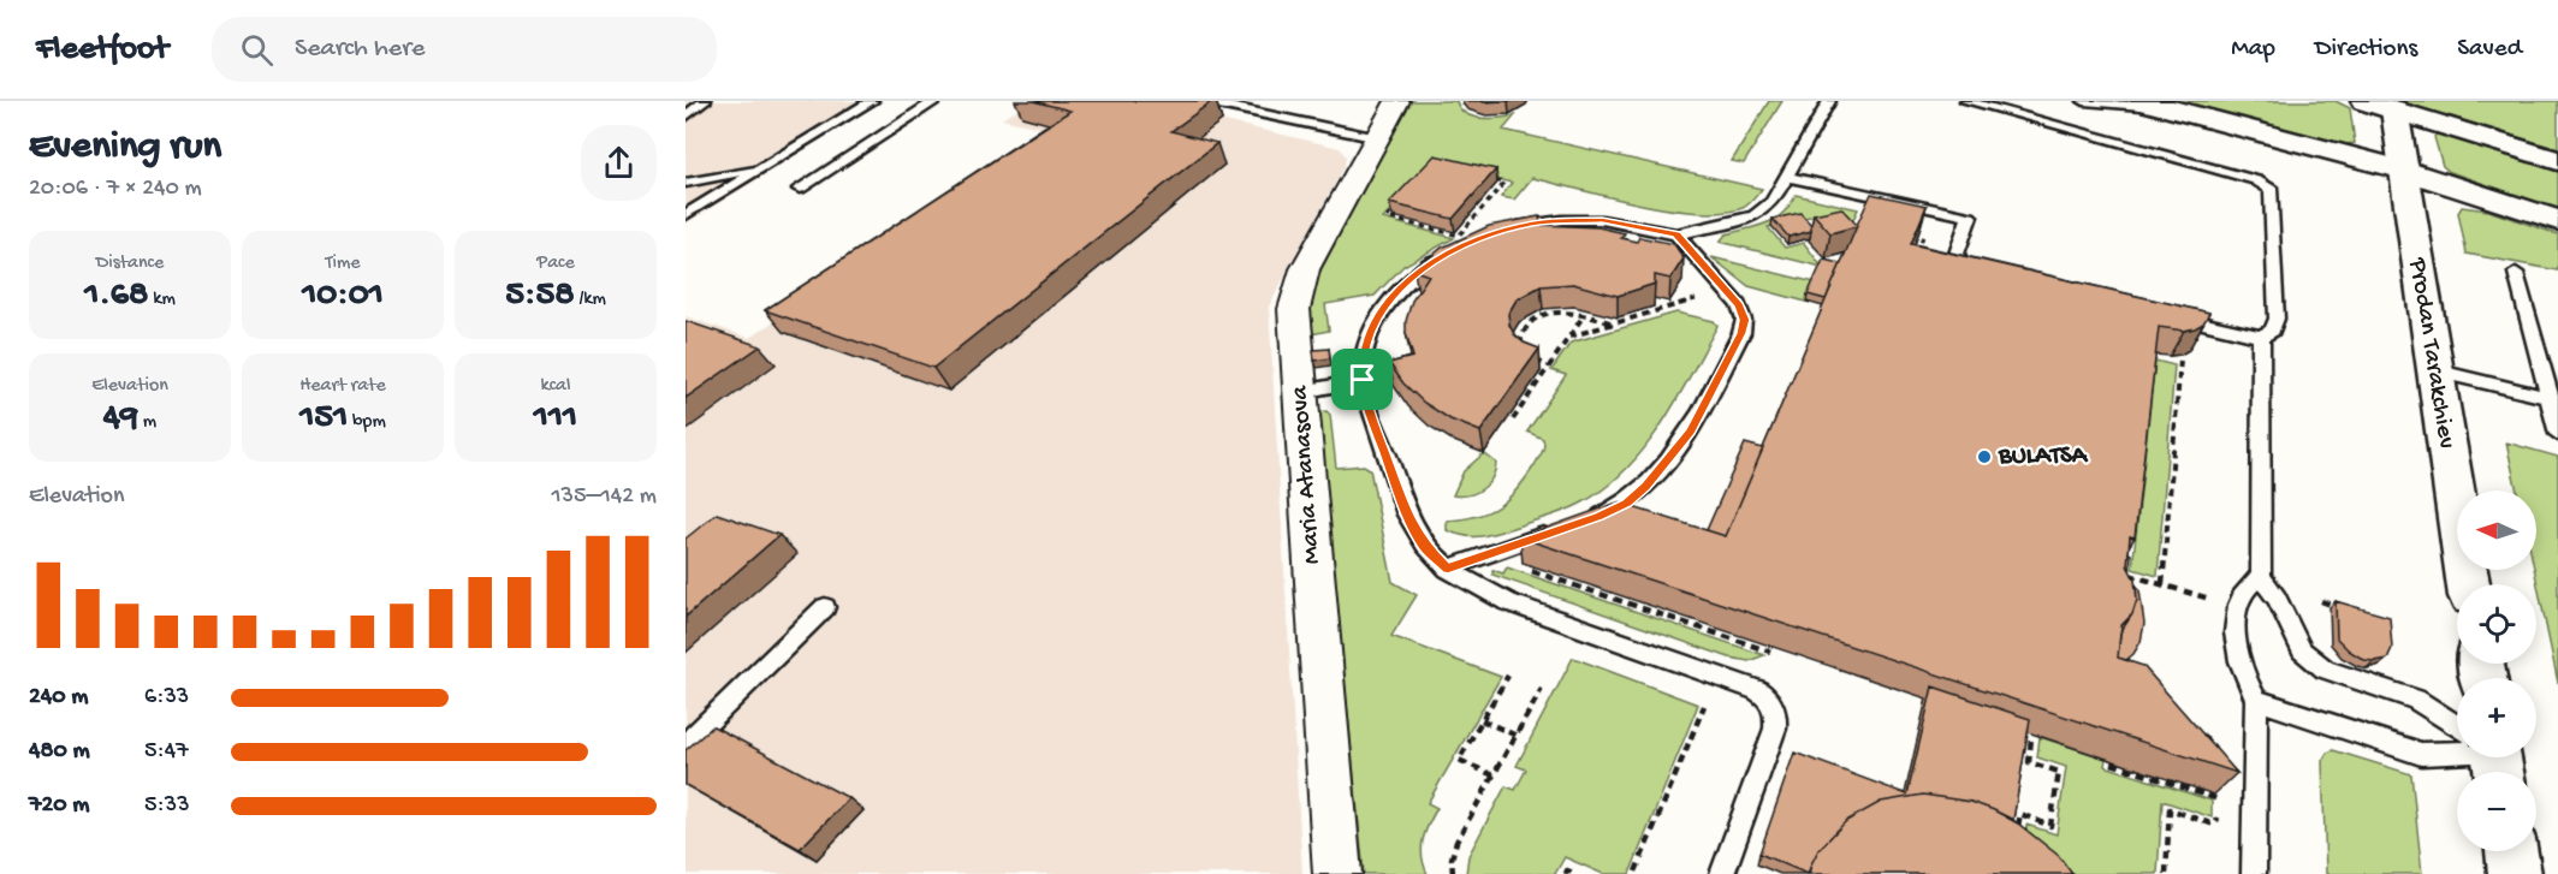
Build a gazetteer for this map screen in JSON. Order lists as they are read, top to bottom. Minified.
{"streets":{"street":["Prodan Tarakchiev","Maria Atanasova"]},"places":["BULATSA"],"north":"left","page":{"header":"Fleetfoot","search":"Search here","nav":["Map","Directions","Saved"],"heading":["Evening run","20:06 · 7 × 240 m"],"stats":[["Distance","1.68 km"],["Time","10:01"],["Pace","5:58 /km"],["Elevation","49 m"],["Heart rate","151 bpm"],["kcal","111"]],"chart":["Elevation","135–142 m"],"map_buttons":["+","−"],"list":[{"name":"240 m","note":"6:33"},{"name":"480 m","note":"5:47"},{"name":"720 m","note":"5:33"}]}}
